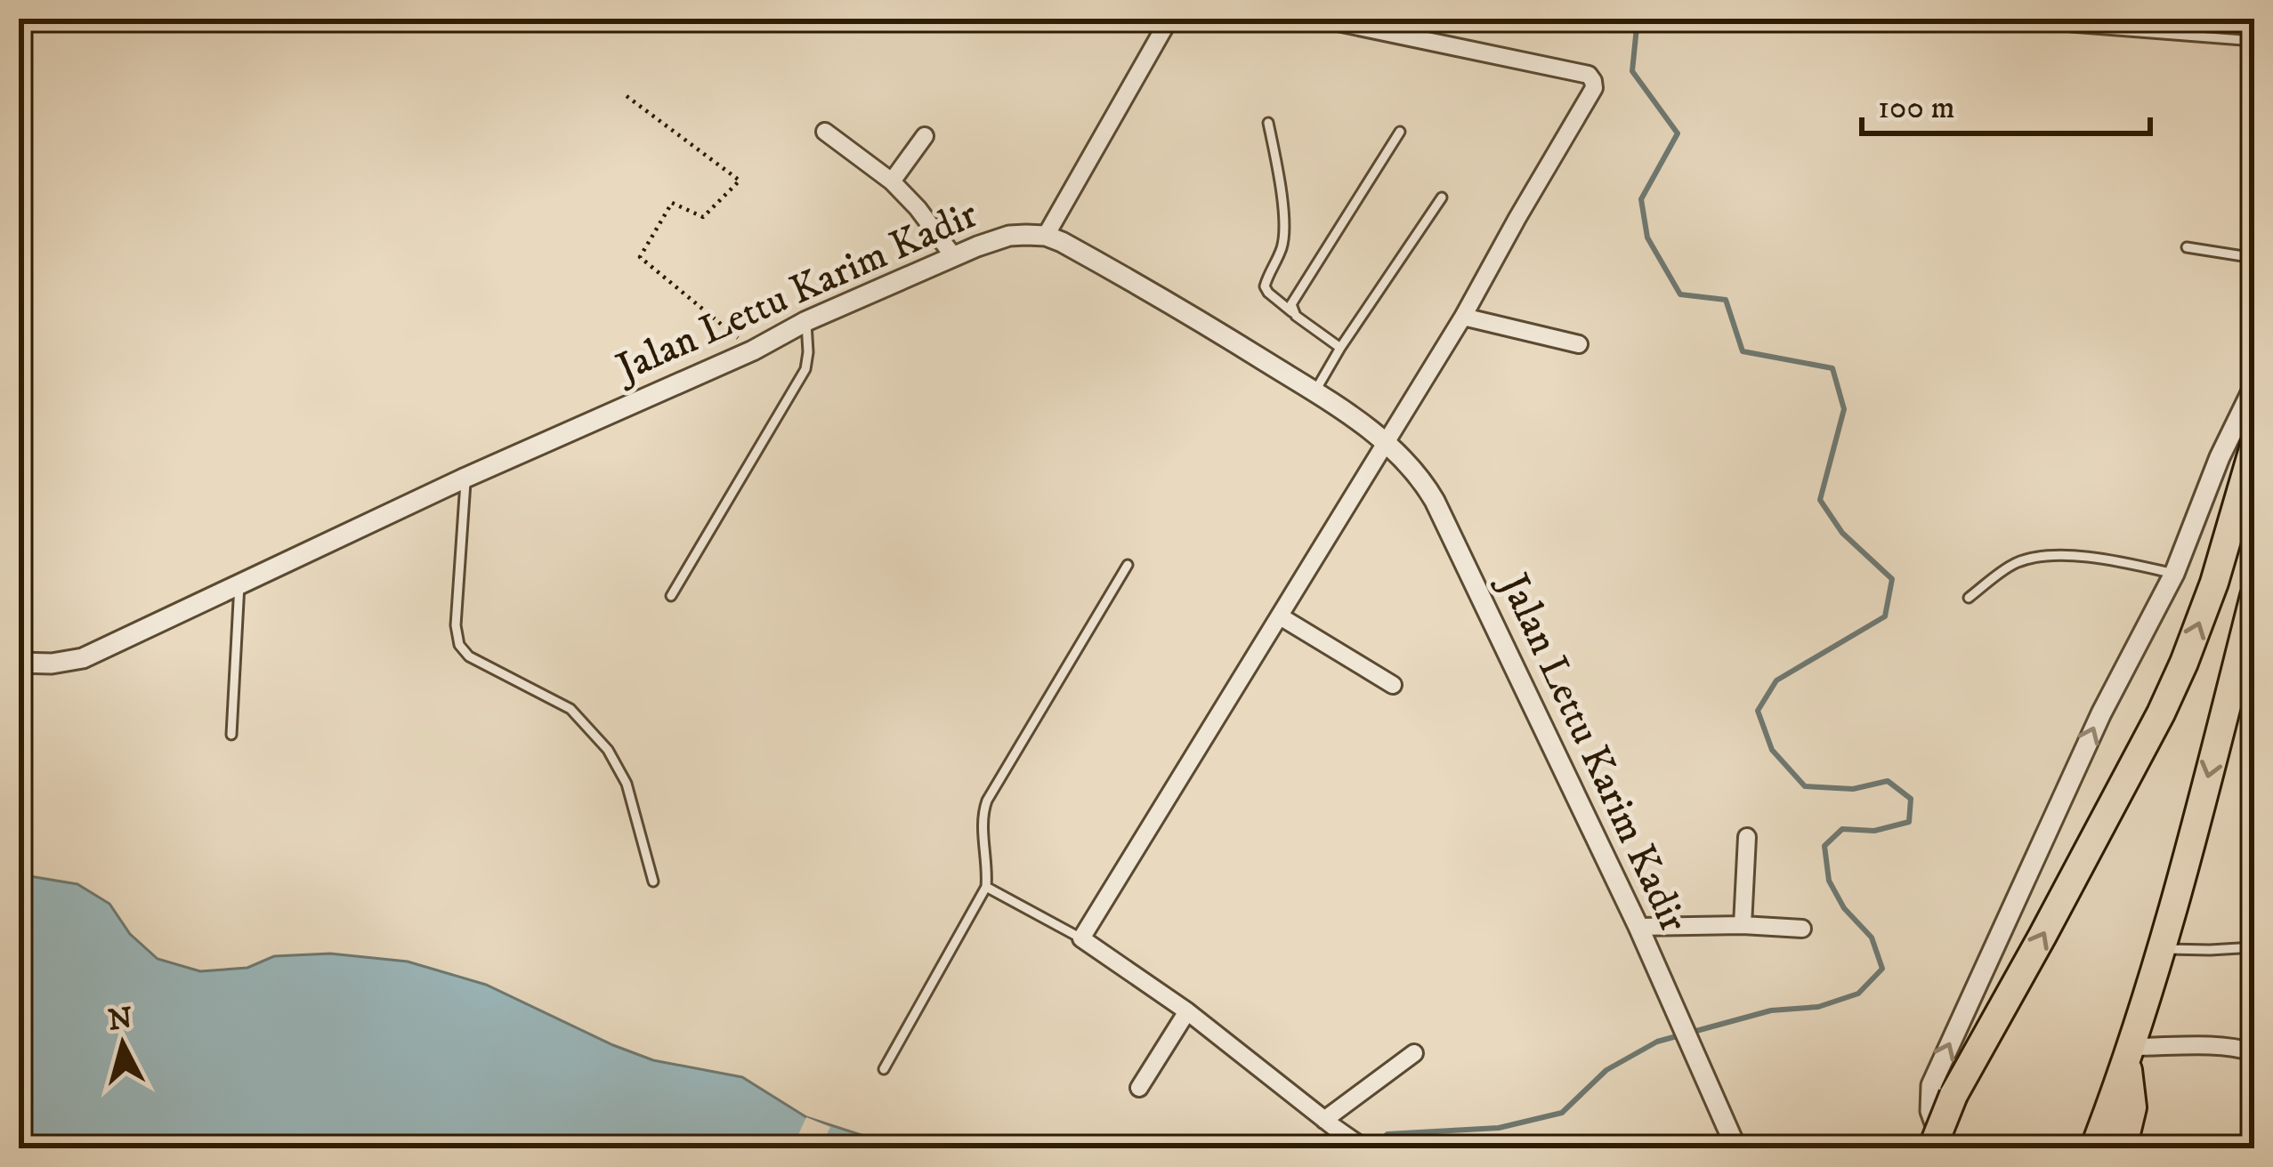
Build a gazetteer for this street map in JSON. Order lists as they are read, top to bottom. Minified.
{"streets":{"street":["Jalan Lettu Karim Kadir"]},"scale_bar":"100 m","north":"top"}
